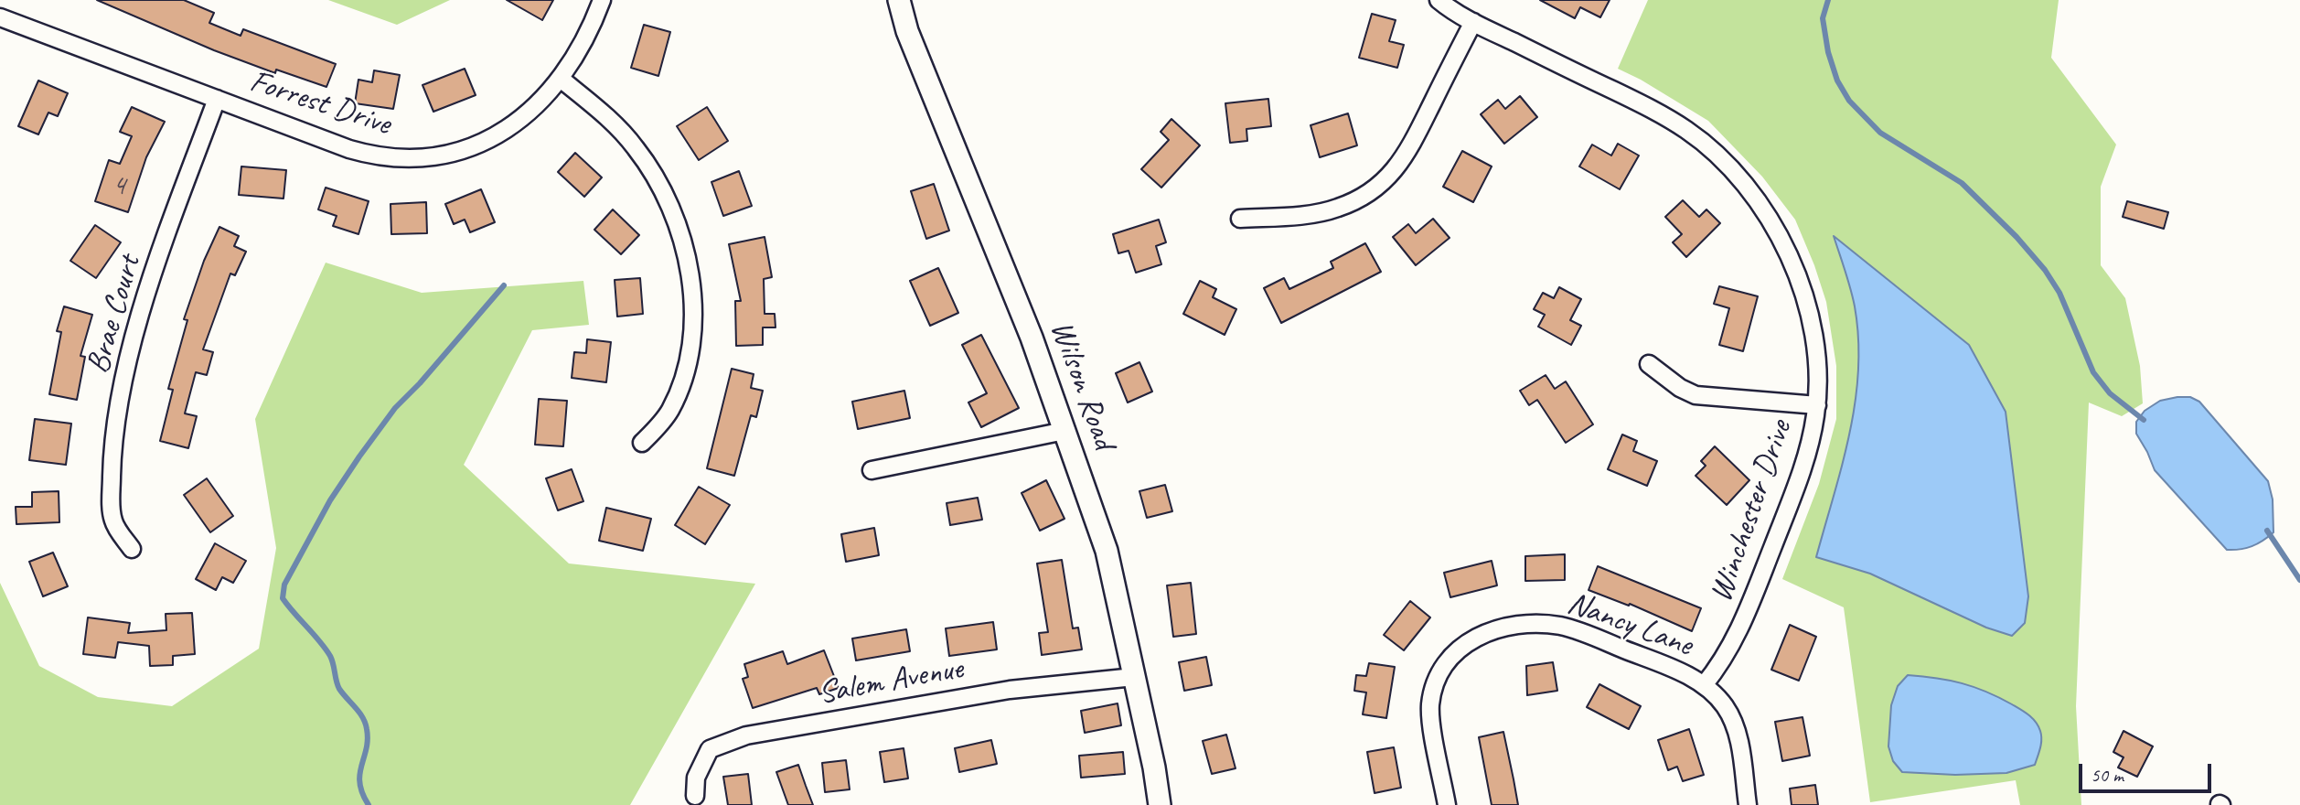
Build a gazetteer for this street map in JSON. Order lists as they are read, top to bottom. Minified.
{"streets":{"street":["Forrest Drive","Brae Court","Wilson Road","Winchester Drive","Nancy Lane","Salem Avenue"]},"crossings":[["Forrest Drive","Brae Court"],["Wilson Road","Salem Avenue"],["Winchester Drive","Nancy Lane"]],"house_numbers":["4"],"scale_bar":"50 m"}
